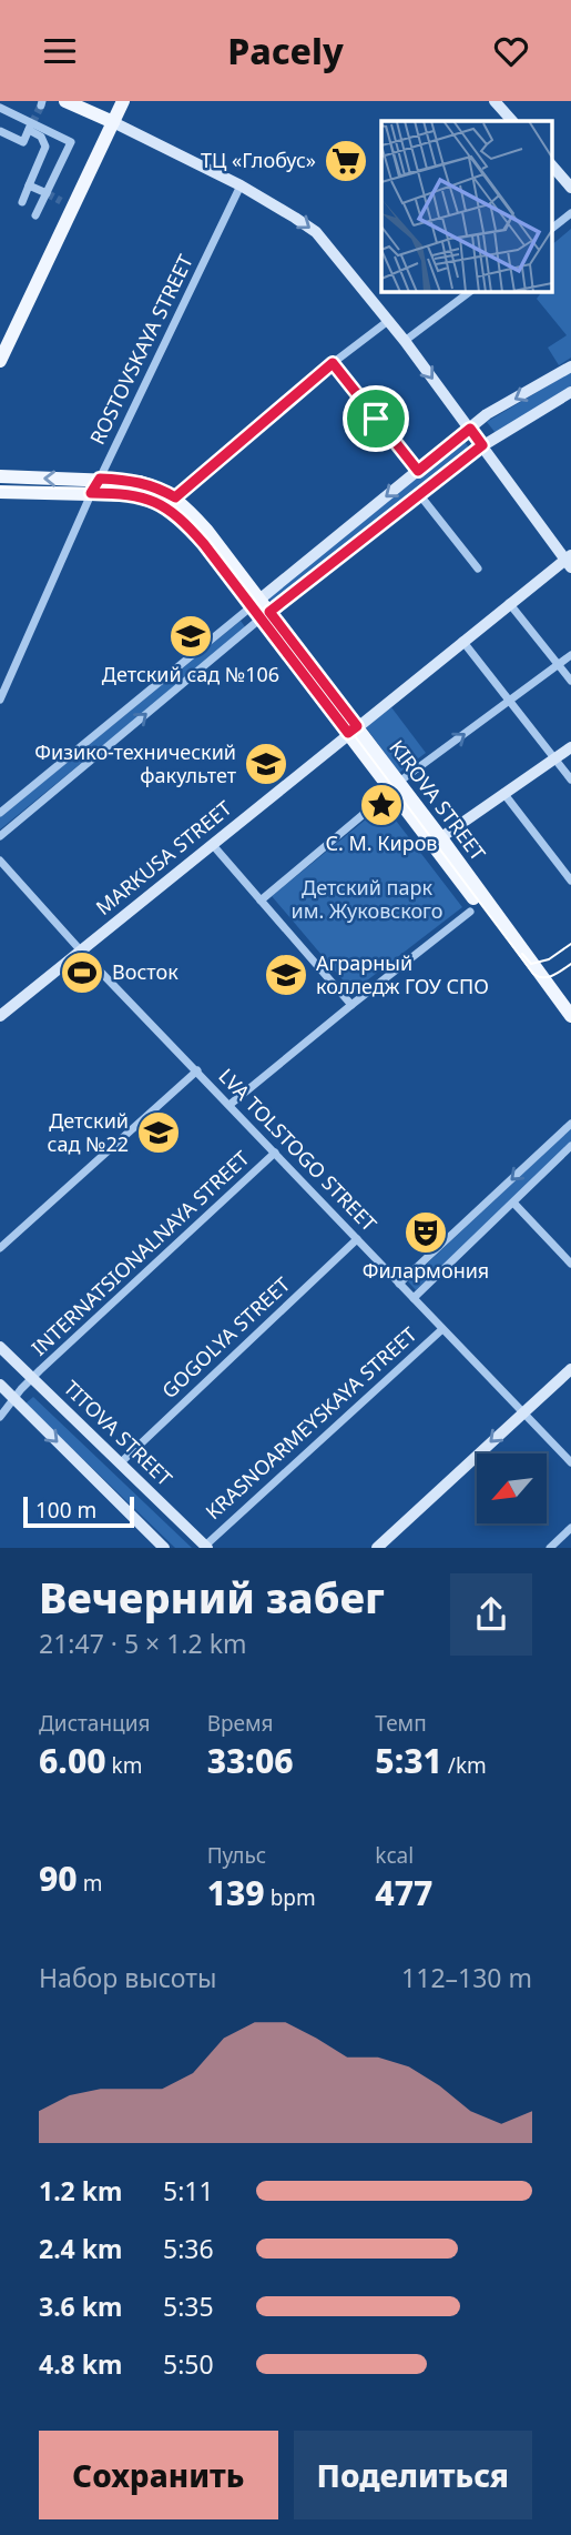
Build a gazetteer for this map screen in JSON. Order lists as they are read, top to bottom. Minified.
{"streets":{"main road":["KIROVA STREET"],"street":["ROSTOVSKAYA STREET","MARKUSA STREET","LVA TOLSTOGO STREET","INTERNATSIONALNAYA STREET","GOGOLYA STREET","KRASNOARMEYSKAYA STREET","TITOVA STREET"]},"crossings":[["ROSTOVSKAYA STREET","KIROVA STREET"],["KIROVA STREET","MARKUSA STREET"],["MARKUSA STREET","LVA TOLSTOGO STREET"],["LVA TOLSTOGO STREET","INTERNATSIONALNAYA STREET"],["LVA TOLSTOGO STREET","GOGOLYA STREET"],["LVA TOLSTOGO STREET","KRASNOARMEYSKAYA STREET"],["INTERNATSIONALNAYA STREET","TITOVA STREET"],["GOGOLYA STREET","TITOVA STREET"],["KRASNOARMEYSKAYA STREET","TITOVA STREET"]],"parks":["Детский парк им. Жуковского"],"places":{"supermarket":["ТЦ «Глобус»"],"school or university":["Детский сад №106","Физико-технический факультет","Аграрный колледж ГОУ СПО","Детский сад №22"],"place":["С. М. Киров"],"sports":["Восток"],"theatre":["Филармония"]},"scale_bar":"100 m","north":"bottom left","page":{"header":"Pacely","scale":"100 m","heading":["Вечерний забег","21:47 · 5 × 1.2 km"],"stats":[["Дистанция","6.00 km"],["Время","33:06"],["Темп","5:31 /km"],["90 m"],["Пульс","139 bpm"],["kcal","477"]],"chart":["Набор высоты","112–130 m"],"list":[{"name":"1.2 km","note":"5:11"},{"name":"2.4 km","note":"5:36"},{"name":"3.6 km","note":"5:35"},{"name":"4.8 km","note":"5:50"}],"buttons":["Сохранить","Поделиться"]}}
